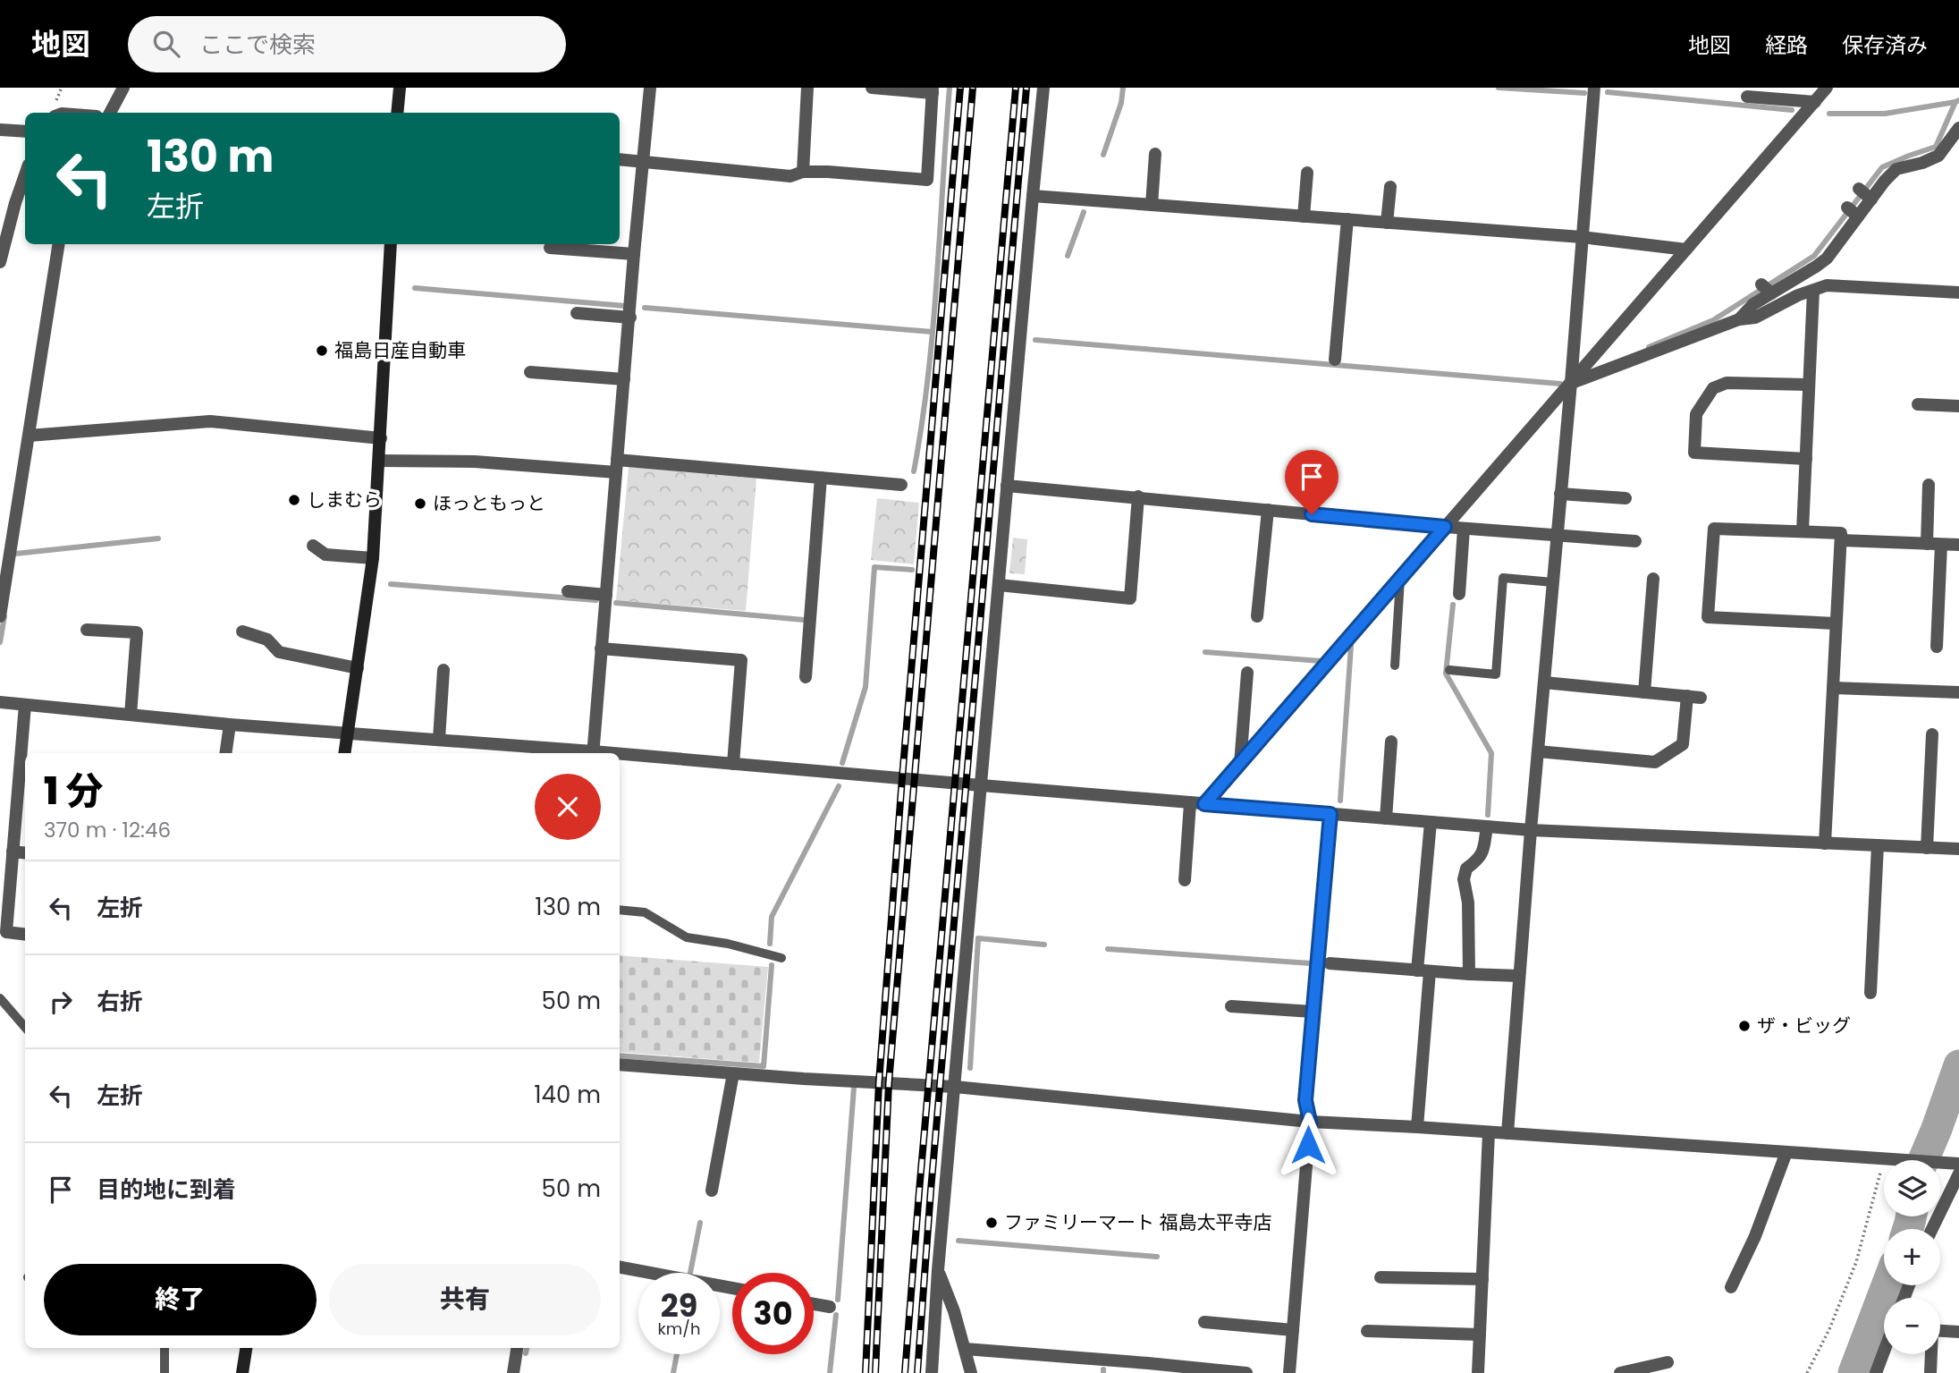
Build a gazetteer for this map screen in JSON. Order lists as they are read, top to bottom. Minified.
{"places":["福島日産自動車","しまむら","ほっともっと","ザ・ビッグ","ファミリーマート 福島太平寺店"],"page":{"header":"地図","search":"ここで検索","nav":["地図","経路","保存済み"],"turn":["130 m","左折"],"heading":["1 分","370 m · 12:46"],"list":[{"name":"左折","value":"130 m"},{"name":"右折","value":"50 m"},{"name":"左折","value":"140 m"},{"name":"目的地に到着","value":"50 m"}],"map_buttons":["+","−"],"buttons":["終了","共有"],"speed":"29 km/h","limit":"30"}}
